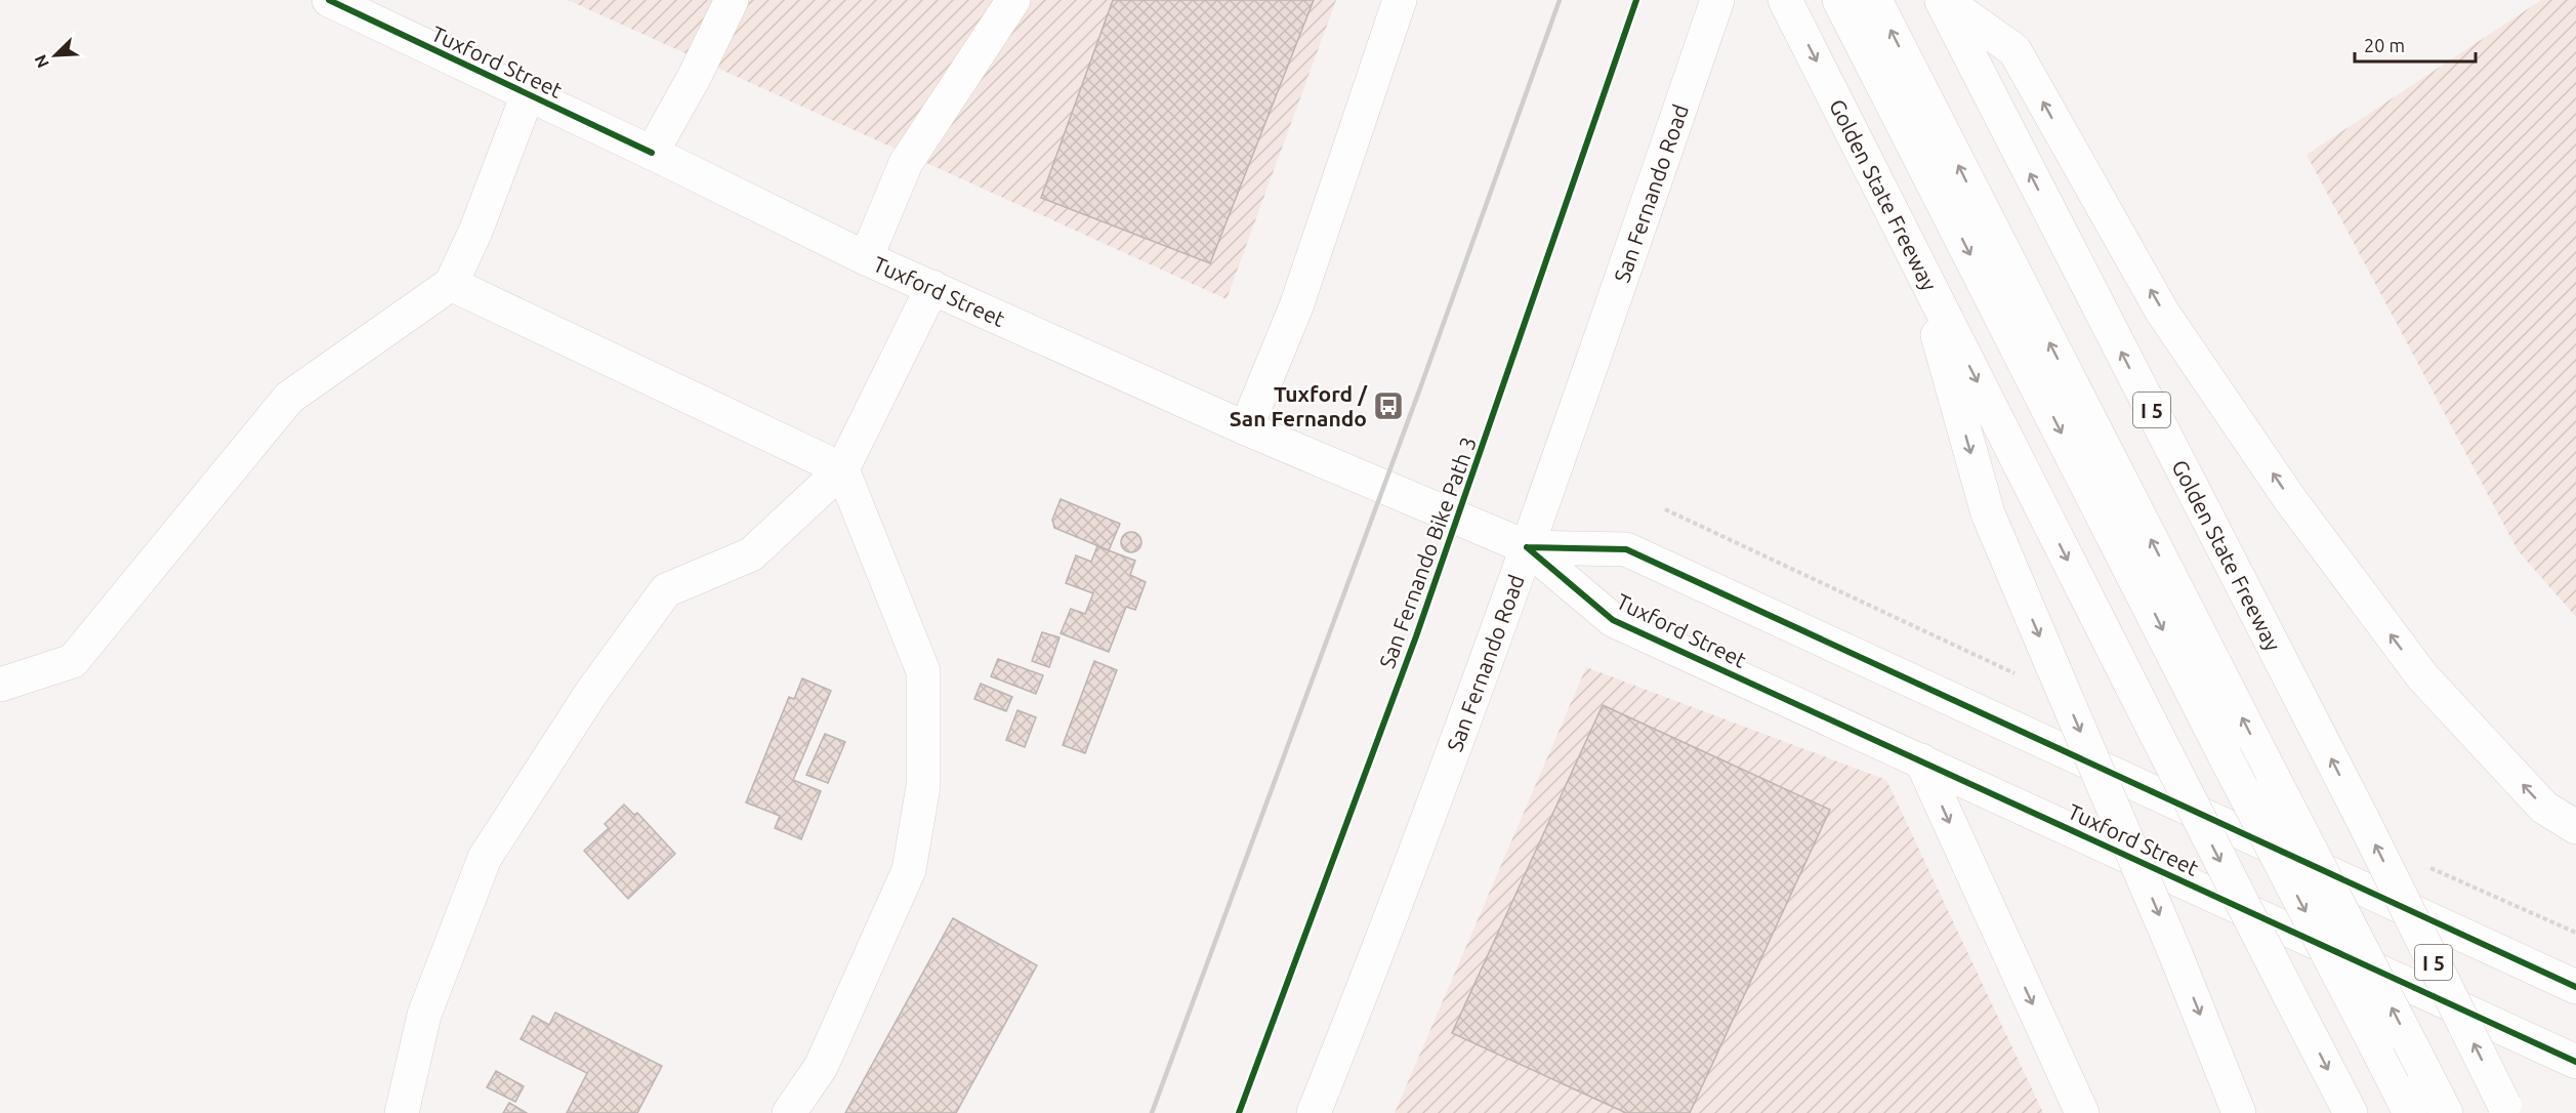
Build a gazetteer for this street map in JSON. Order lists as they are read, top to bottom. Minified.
{"streets":{"main road":["Tuxford Street","San Fernando Road","Golden State Freeway","I 5"],"cycle path":["San Fernando Bike Path 3"]},"crossings":[["Tuxford Street","San Fernando Road"]],"places":{"bus stop":["Tuxford / San Fernando"]},"scale_bar":"20 m","north":"bottom left"}
